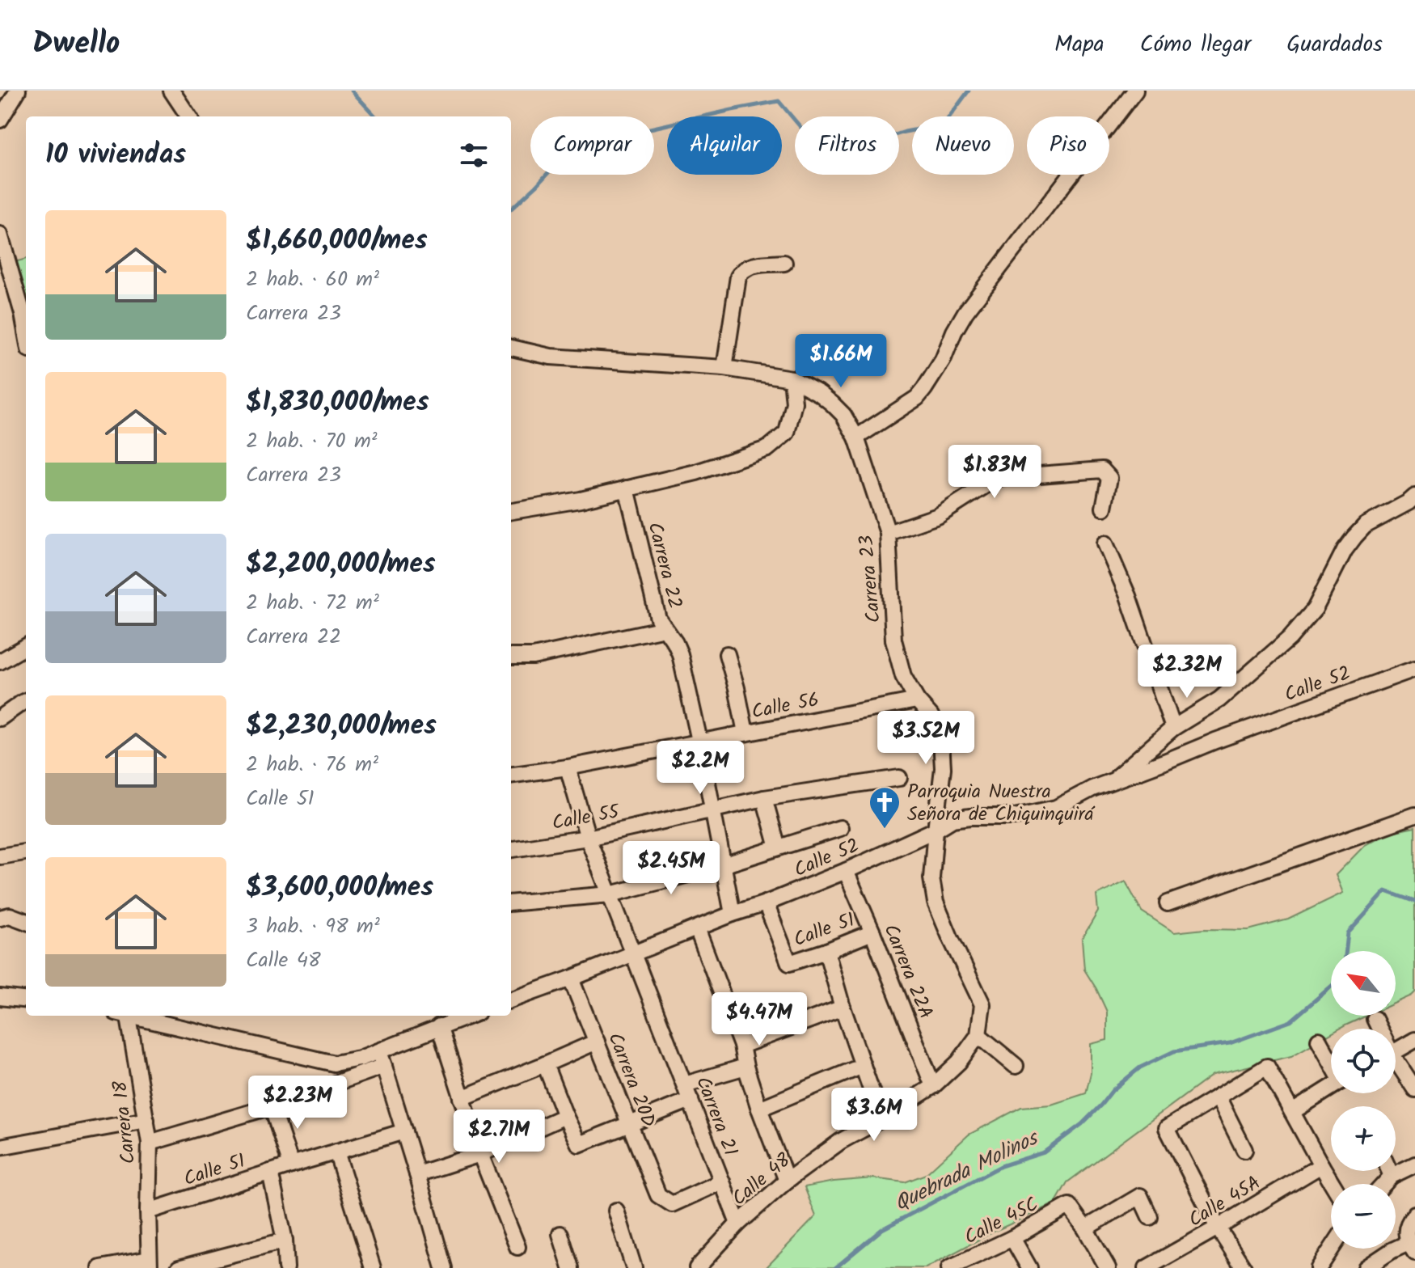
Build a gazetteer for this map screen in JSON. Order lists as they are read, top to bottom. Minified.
{"streets":{"street":["Carrera 22","Carrera 23","Calle 52","Calle 56","Calle 55","Calle 51","Carrera 22A","Carrera 20D","Carrera 21","Carrera 18","Calle 48","Calle 45A","Calle 45C"]},"crossings":[["Carrera 22","Calle 52"],["Carrera 22","Calle 56"],["Carrera 22","Calle 55"],["Carrera 23","Calle 52"],["Carrera 23","Calle 56"],["Carrera 23","Calle 48"],["Calle 52","Calle 51"],["Calle 52","Carrera 22A"],["Calle 52","Carrera 20D"],["Calle 52","Carrera 21"],["Calle 56","Carrera 21"],["Calle 55","Carrera 21"],["Calle 51","Carrera 22A"],["Calle 51","Carrera 18"],["Carrera 22A","Calle 48"],["Carrera 20D","Carrera 21"],["Carrera 21","Calle 48"]],"water":["Quebrada Molinos"],"places":{"church":["Parroquia Nuestra Señora de Chiquinquirá"]},"north":"top left","page":{"header":"Dwello","nav":["Mapa","Cómo llegar","Guardados"],"chip":["Comprar","Alquilar","Filtros","Nuevo","Piso"],"heading":"10 viviendas","list":[{"name":"$1,660,000/mes","note":"2 hab. · 60 m² · Carrera 23"},{"name":"$1,830,000/mes","note":"2 hab. · 70 m² · Carrera 23"},{"name":"$2,200,000/mes","note":"2 hab. · 72 m² · Carrera 22"},{"name":"$2,230,000/mes","note":"2 hab. · 76 m² · Calle 51"},{"name":"$3,600,000/mes","note":"3 hab. · 98 m² · Calle 48"}],"price":["$1.66M","$1.83M","$2.32M","$3.52M","$2.2M","$2.45M","$4.47M","$2.23M","$3.6M","$2.71M"],"map_buttons":["+","−"]}}
